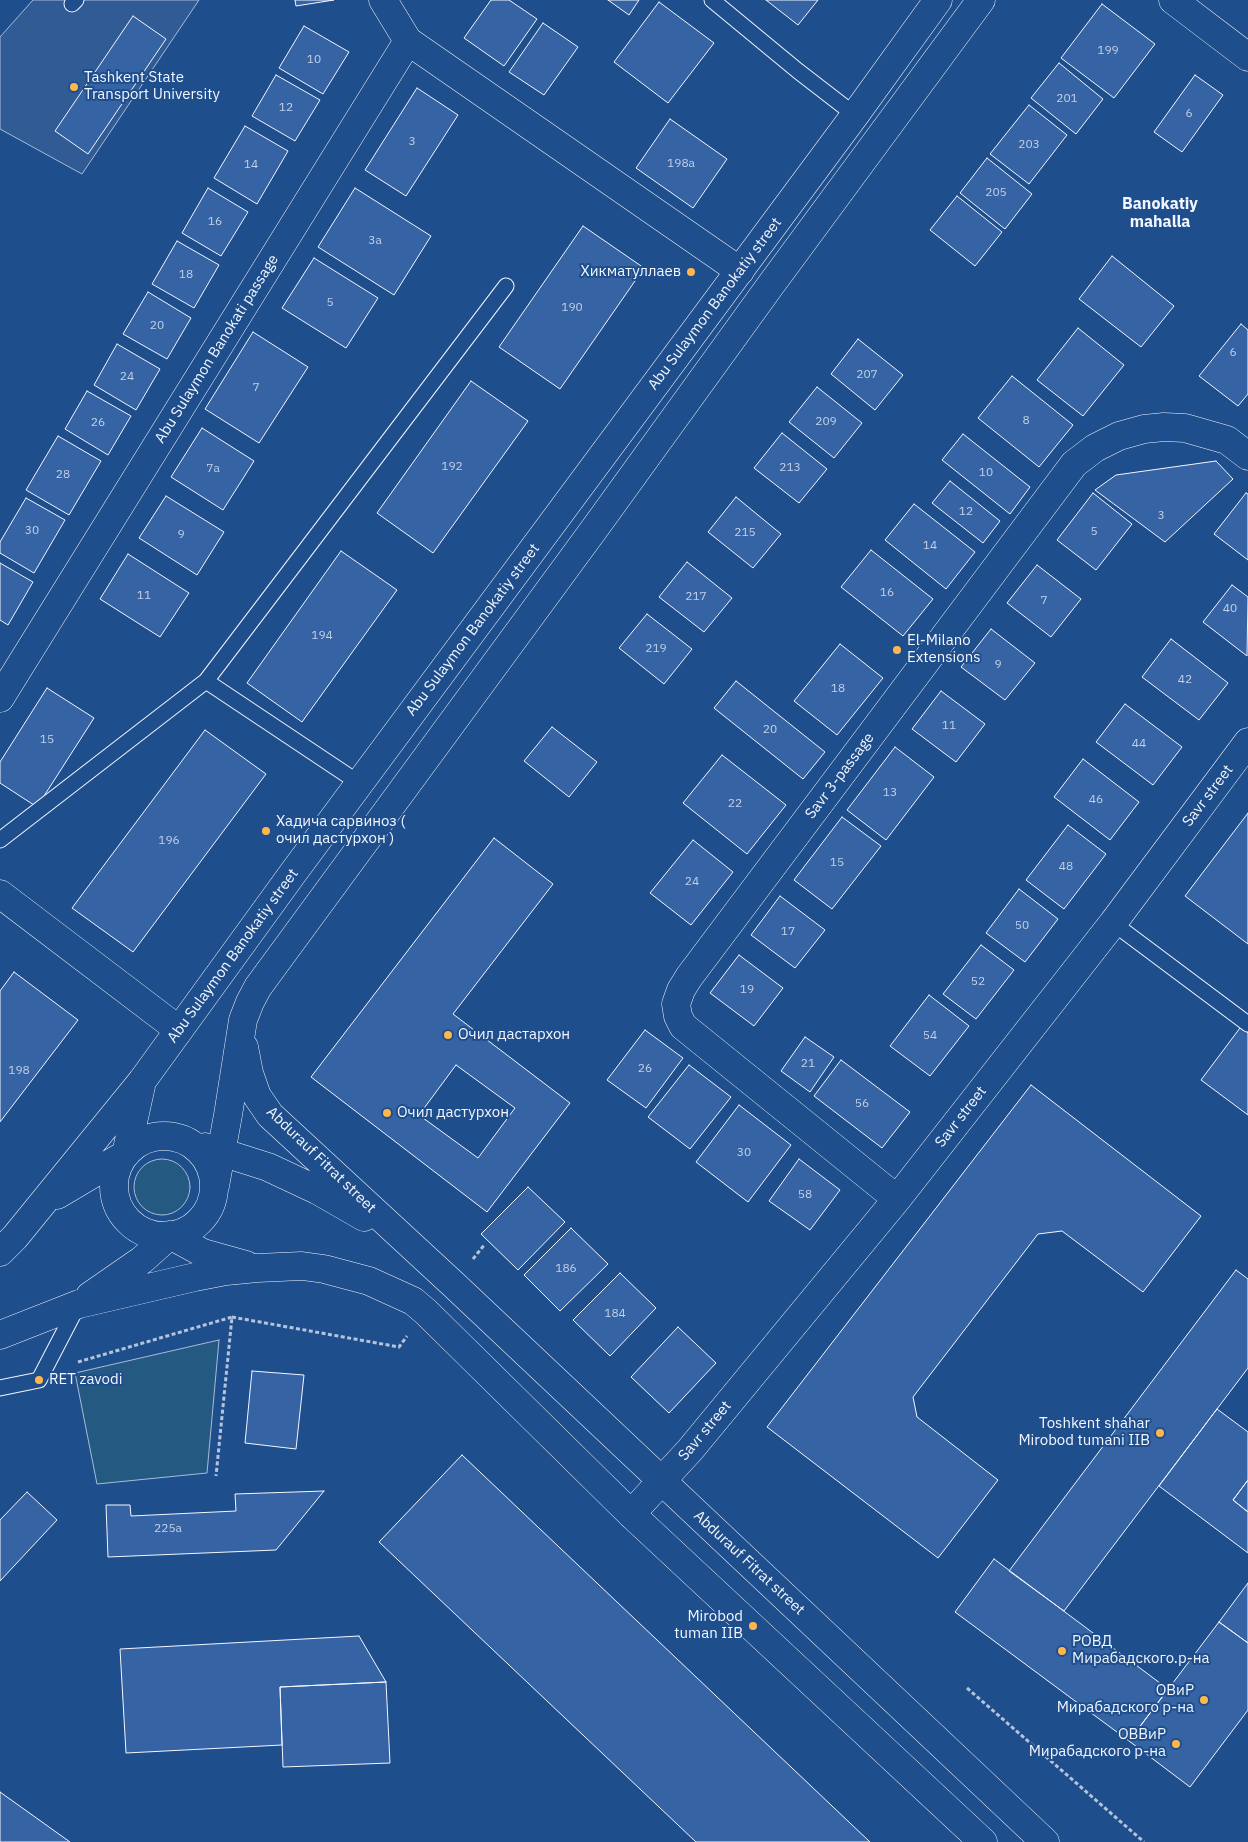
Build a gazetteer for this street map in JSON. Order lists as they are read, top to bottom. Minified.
{"streets":{"main road":["Abu Sulaymon Banokatiy street","Abu Sulaymon Banokati passage","Savr 3-passage","Savr street","Abdurauf Fitrat street"]},"crossings":[["Savr 3-passage","Savr street"],["Savr street","Abdurauf Fitrat street"]],"districts":["Banokatiy mahalla"],"places":["Tashkent State Transport University","Хикматуллаев","El-Milano Extensions","Хадича сарвиноз ( очил дастурхон )","Очил дастархон","Очил дастурхон","RET zavodi","Toshkent shahar Mirobod tumani IIB","Mirobod tuman IIB","РОВД Мирабадского.р-на","ОВиР Мирабадского р-на","ОВВиР Мирабадского р-на"],"house_numbers":["199","10","201","12","6","3","203","198a","14","205","16","3a","18","5","190","20","6","207","24","7","8","209","26","192","213","7a","10","28","12","3","30","5","215","9","14","16","11","217","7","40","194","219","9","42","18","11","20","15","44","13","46","22","196","15","48","24","50","17","52","19","54","21","26","198","56","30","58","186","184","225а"]}
